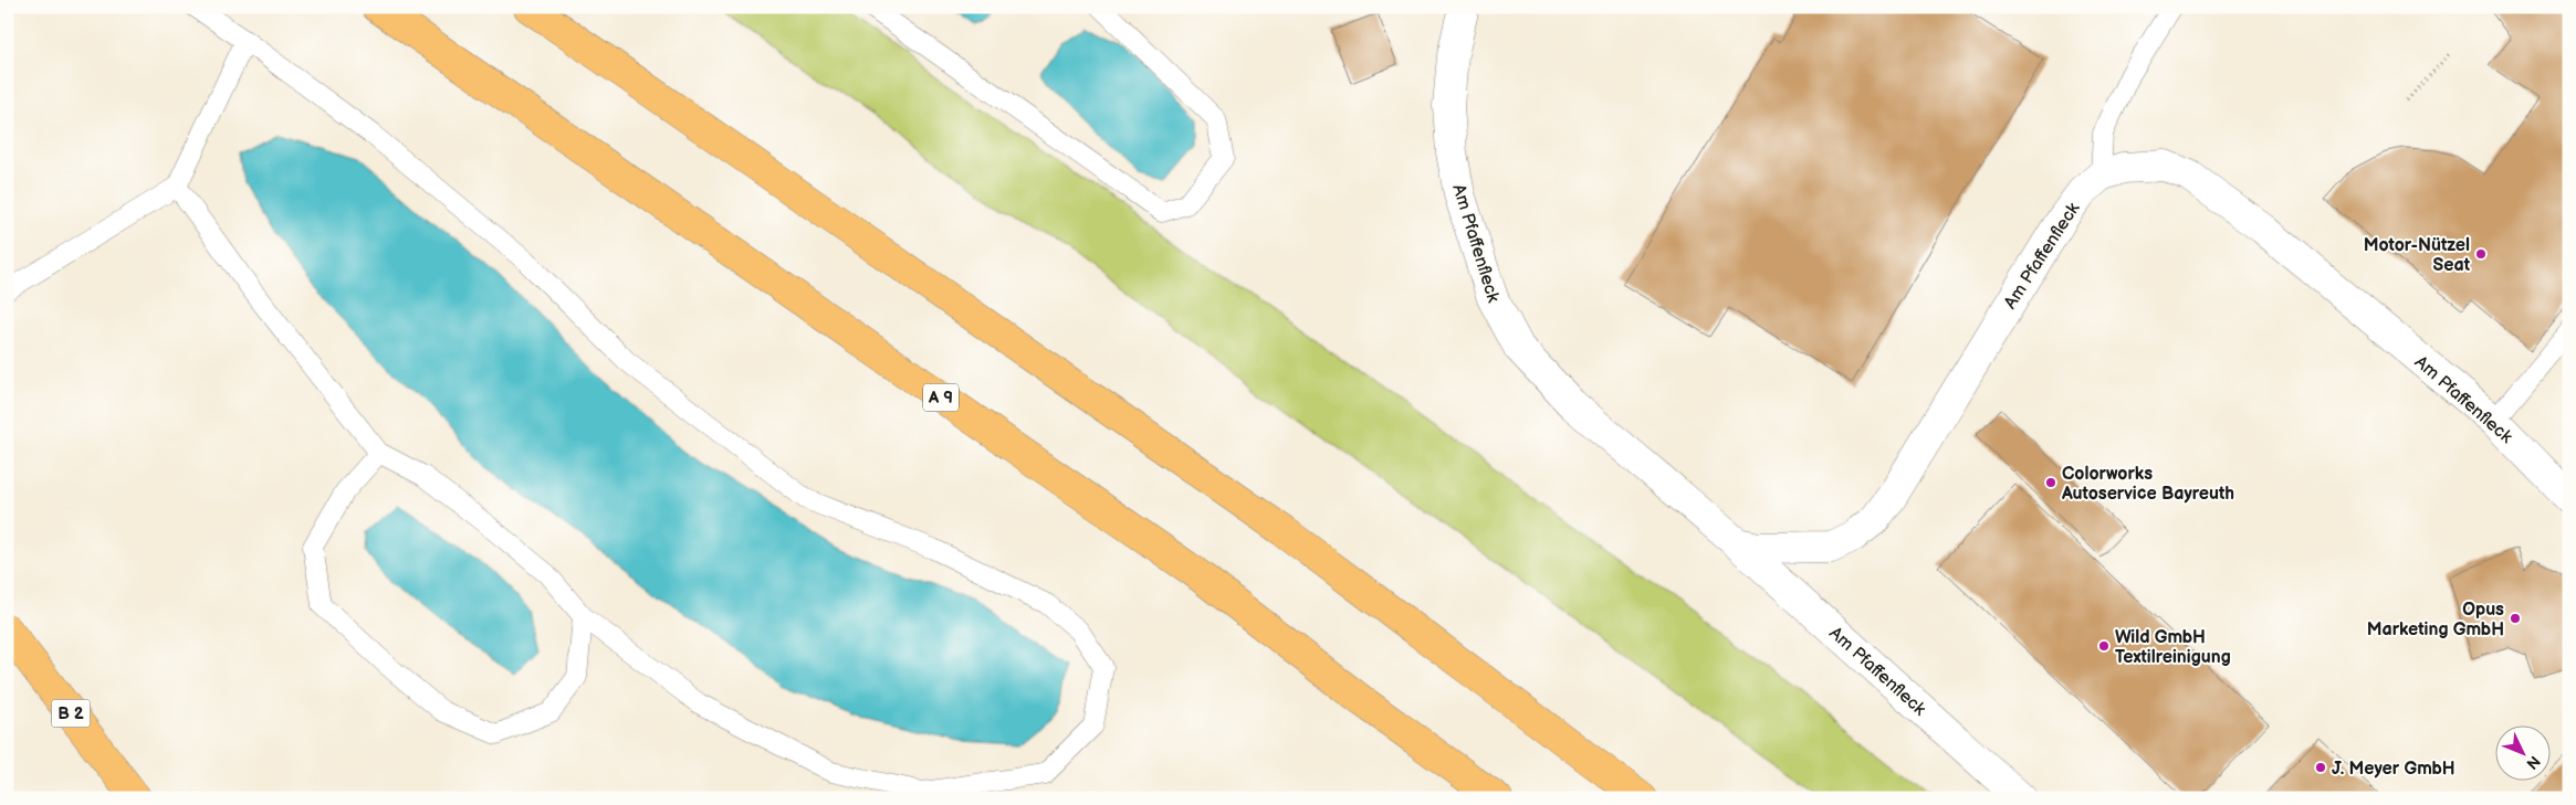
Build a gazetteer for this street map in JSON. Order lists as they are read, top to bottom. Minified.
{"streets":{"main road":["A 9","B 2"],"street":["Am Pfaffenfleck"]},"places":["Motor-Nützel Seat","Colorworks Autoservice Bayreuth","Opus Marketing GmbH","Wild GmbH Textilreinigung","J. Meyer GmbH"],"north":"bottom right"}
